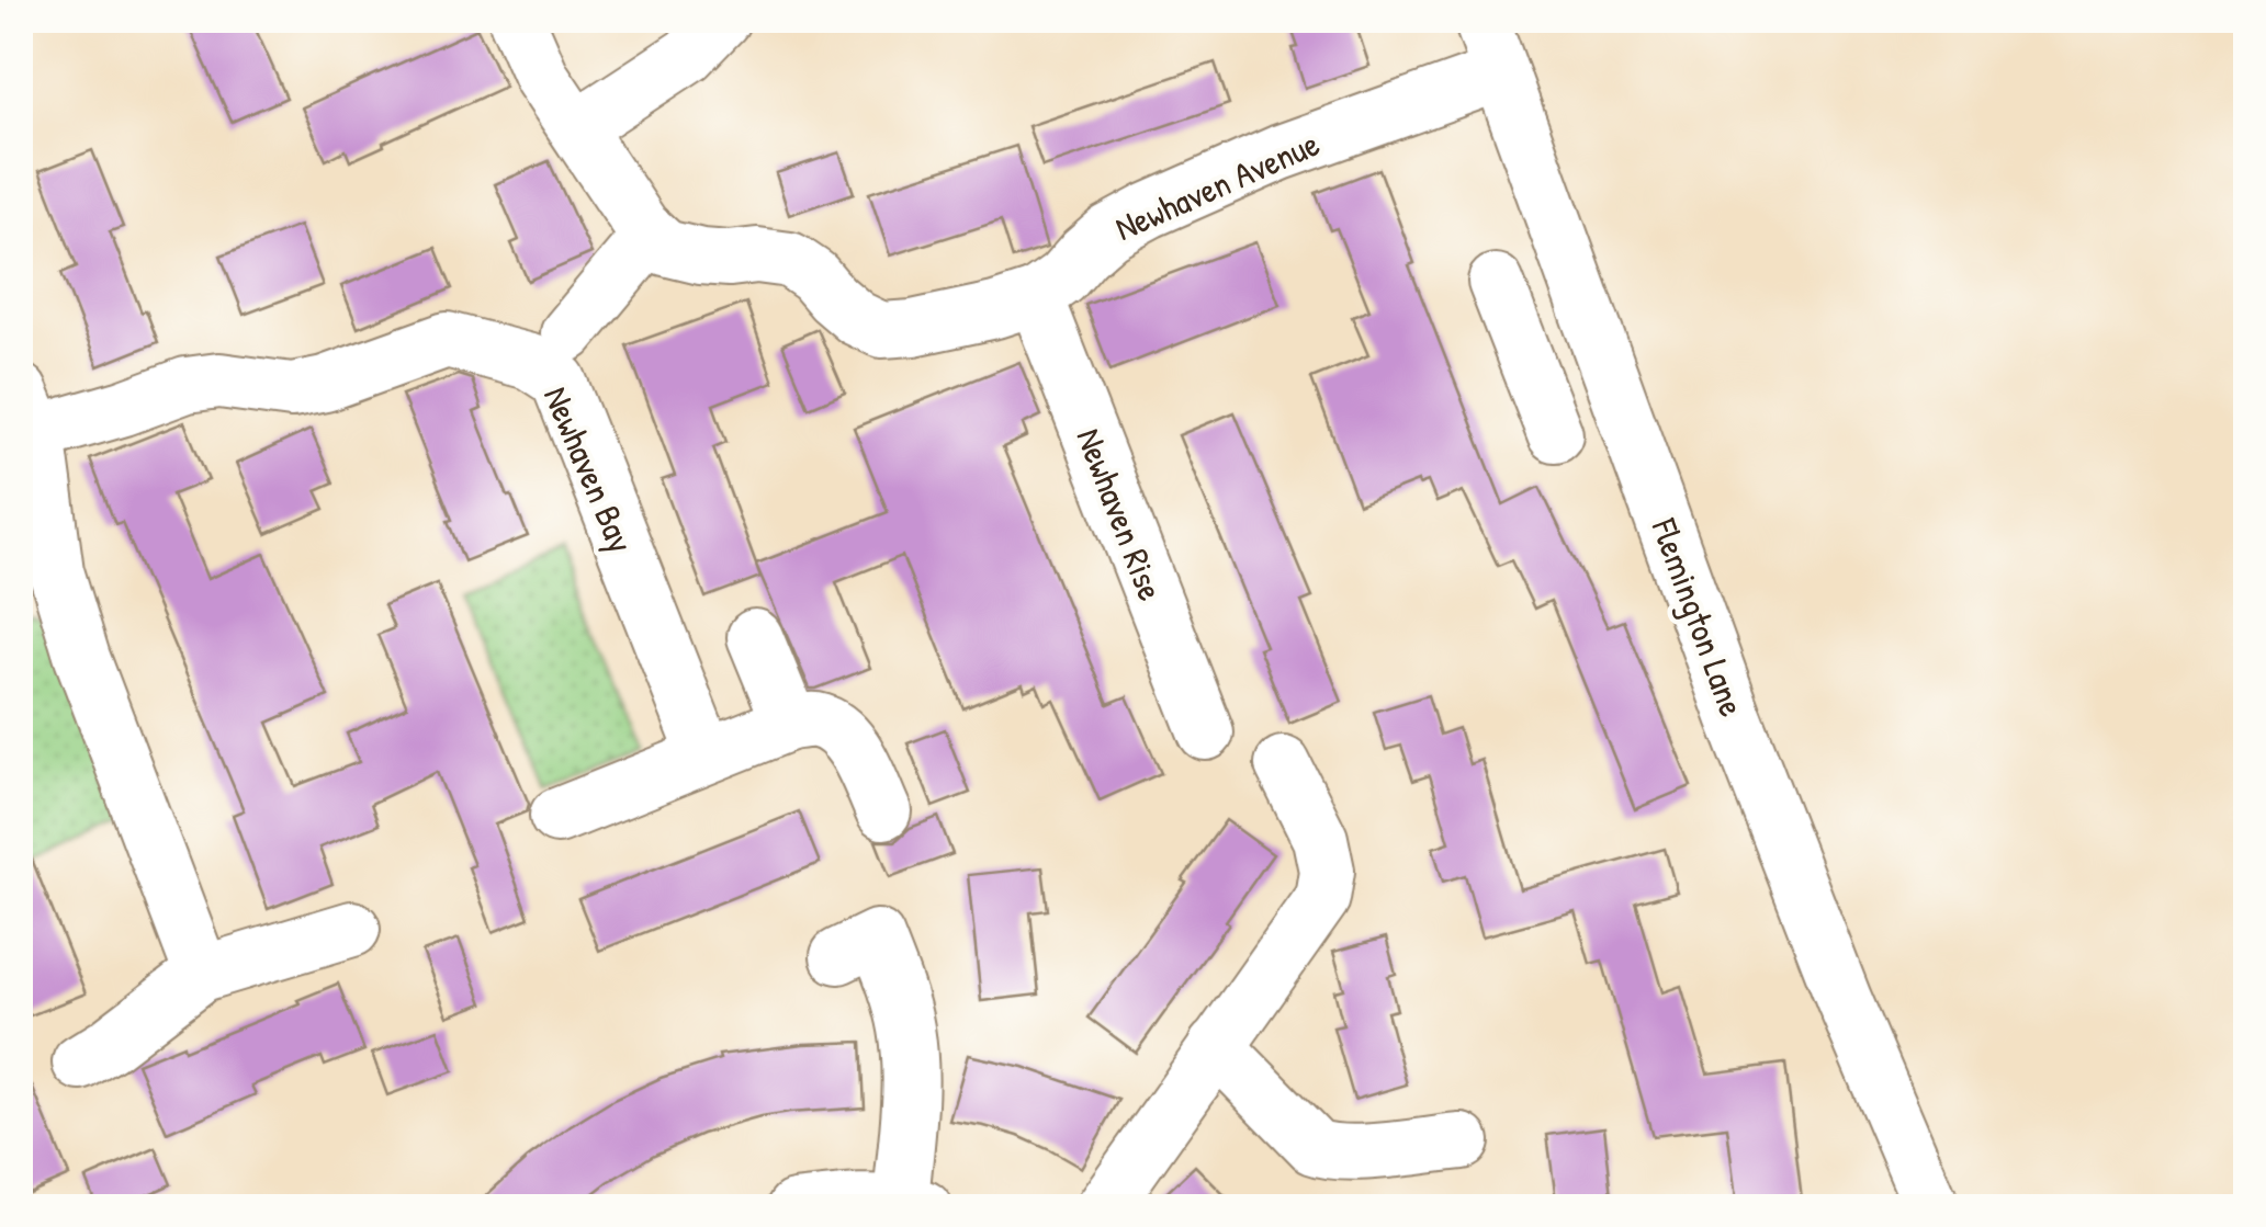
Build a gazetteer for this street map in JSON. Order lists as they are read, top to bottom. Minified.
{"streets":{"street":["Newhaven Avenue","Newhaven Bay","Newhaven Rise","Flemington Lane"]},"crossings":[["Newhaven Avenue","Newhaven Rise"],["Newhaven Avenue","Flemington Lane"]]}
